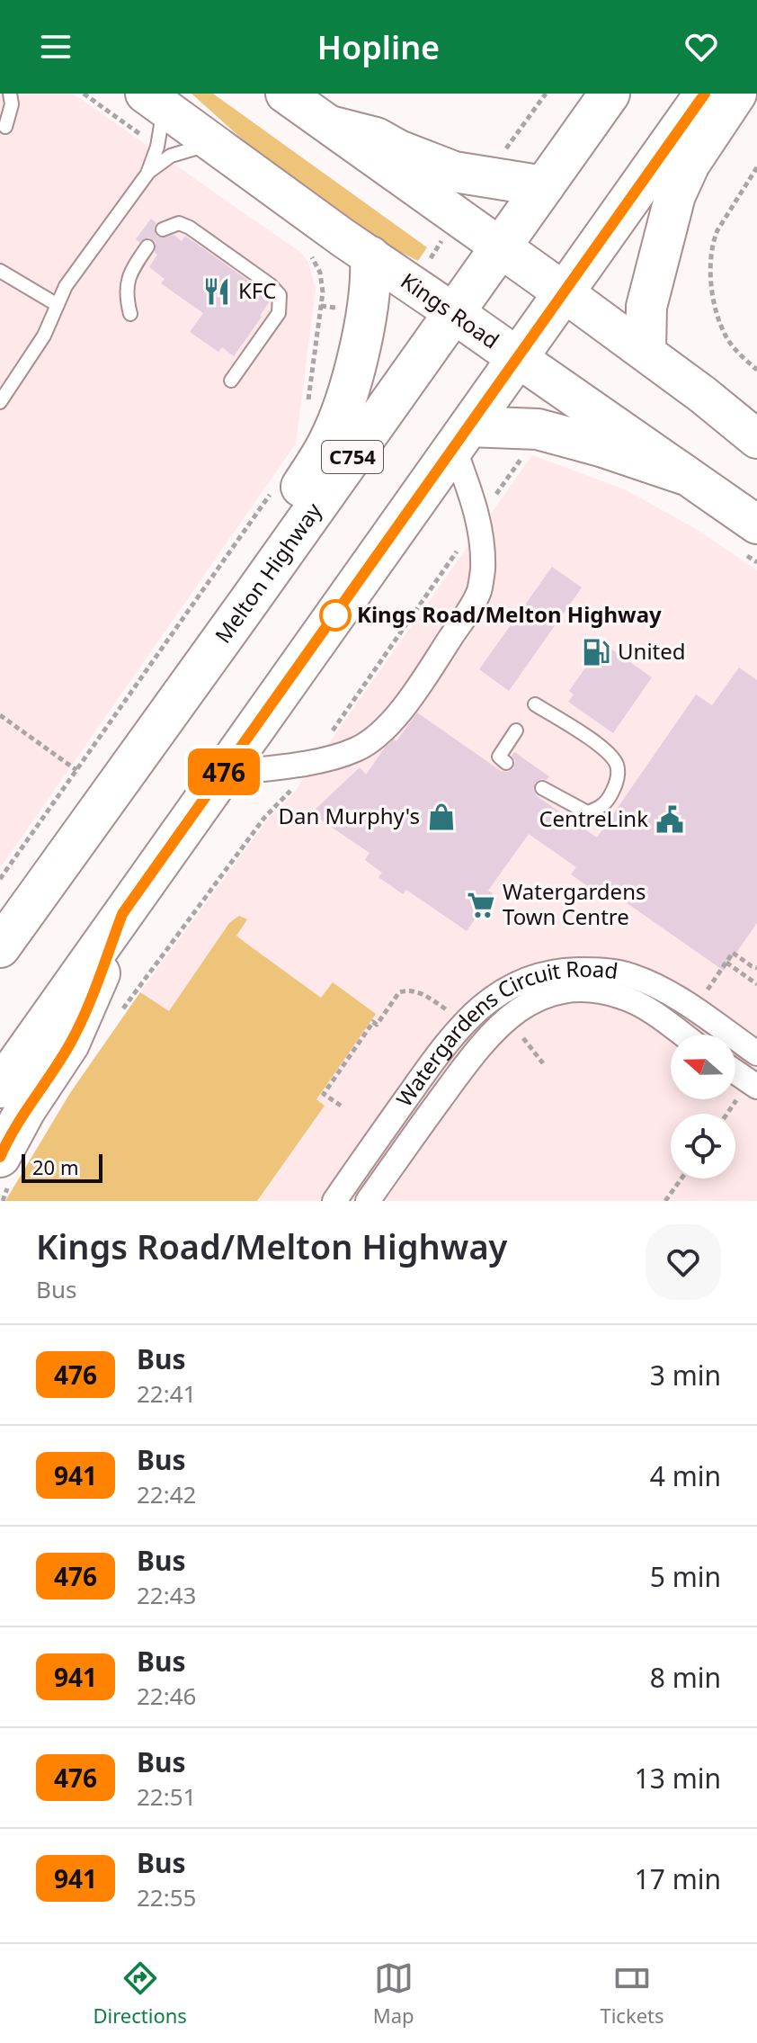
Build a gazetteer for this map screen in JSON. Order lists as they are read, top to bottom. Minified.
{"streets":{"highway":["Kings Road","C754","Melton Highway"],"street":["Watergardens Circuit Road"]},"crossings":[["Kings Road","Melton Highway"]],"places":{"restaurant":["KFC"],"other":["Kings Road/Melton Highway"],"fuel station":["United"],"shop":["Dan Murphy's"],"public building":["CentreLink"],"supermarket":["Watergardens Town Centre"]},"lines":["bus line 476"],"scale_bar":"20 m","north":"left","page":{"header":"Hopline","on_map":"476","scale":"20 m","heading":["Kings Road/Melton Highway","Bus"],"list":[{"mark":"476","name":"Bus","note":"22:41","value":"3 min"},{"mark":"941","name":"Bus","note":"22:42","value":"4 min"},{"mark":"476","name":"Bus","note":"22:43","value":"5 min"},{"mark":"941","name":"Bus","note":"22:46","value":"8 min"},{"mark":"476","name":"Bus","note":"22:51","value":"13 min"},{"mark":"941","name":"Bus","note":"22:55","value":"17 min"}],"tabs":["Directions","Map","Tickets"]}}
